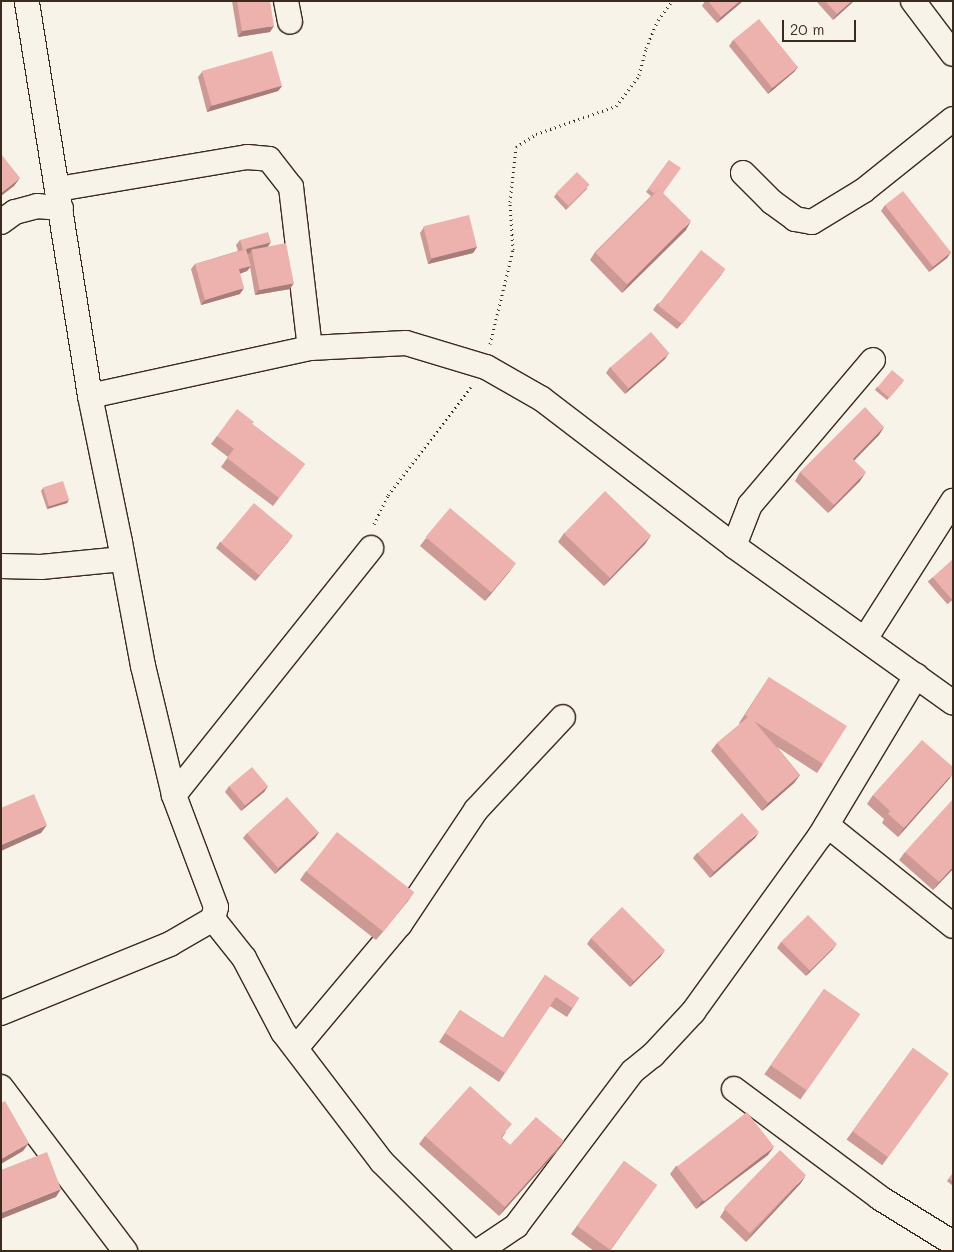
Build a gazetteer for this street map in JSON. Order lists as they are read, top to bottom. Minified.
{"scale_bar":"20 m"}
